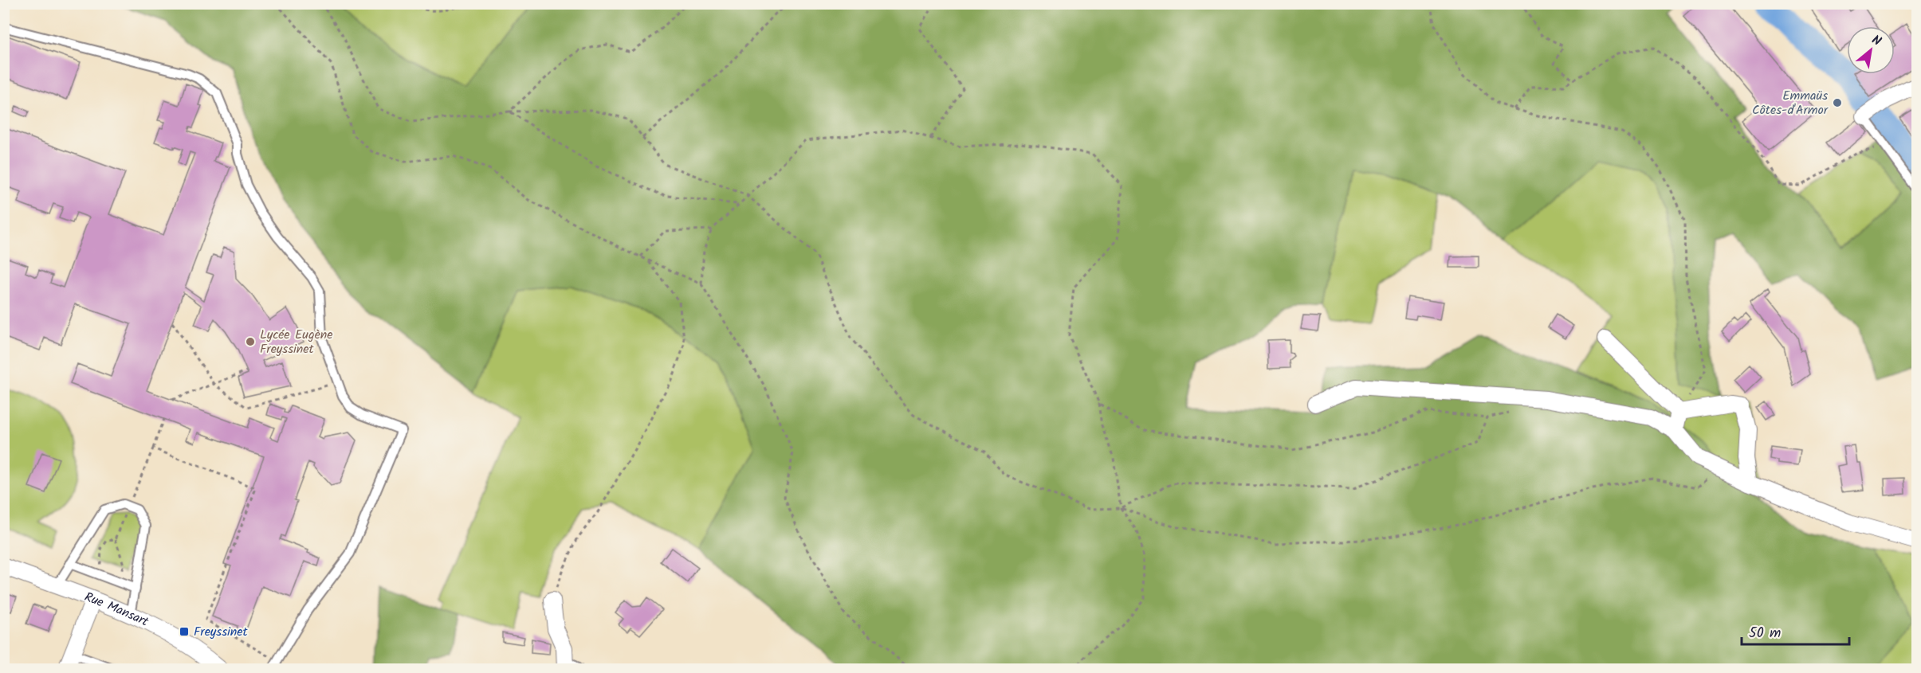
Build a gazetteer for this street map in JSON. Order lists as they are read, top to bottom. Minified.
{"streets":{"street":["Rue Mansart"]},"places":{"other":["Emmaüs Côtes-d'Armor","Lycée Eugène Freyssinet"],"transit":["Freyssinet"]},"scale_bar":"50 m","north":"top right"}
